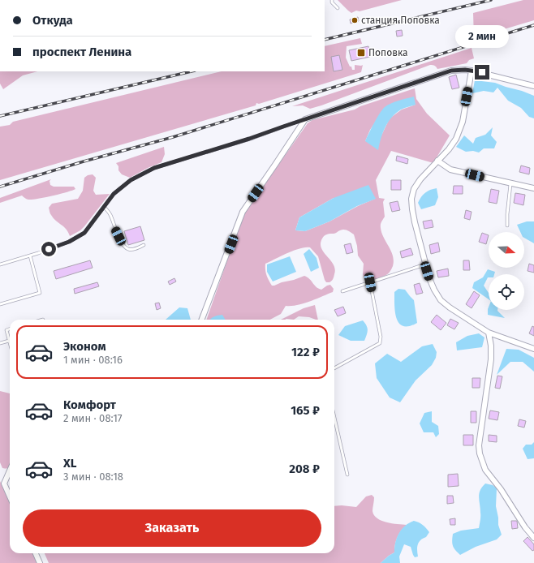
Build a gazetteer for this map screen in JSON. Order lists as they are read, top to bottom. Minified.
{"places":{"other":["станция Поповка"],"transit":["Поповка"]},"north":"right","page":{"banner":["Откуда","проспект Ленина"],"bubble":"2 мин","list":[{"name":"Эконом","note":"1 мин · 08:16","value":"122 ₽"},{"name":"Комфорт","note":"2 мин · 08:17","value":"165 ₽"},{"name":"XL","note":"3 мин · 08:18","value":"208 ₽"}],"buttons":"Заказать"}}
